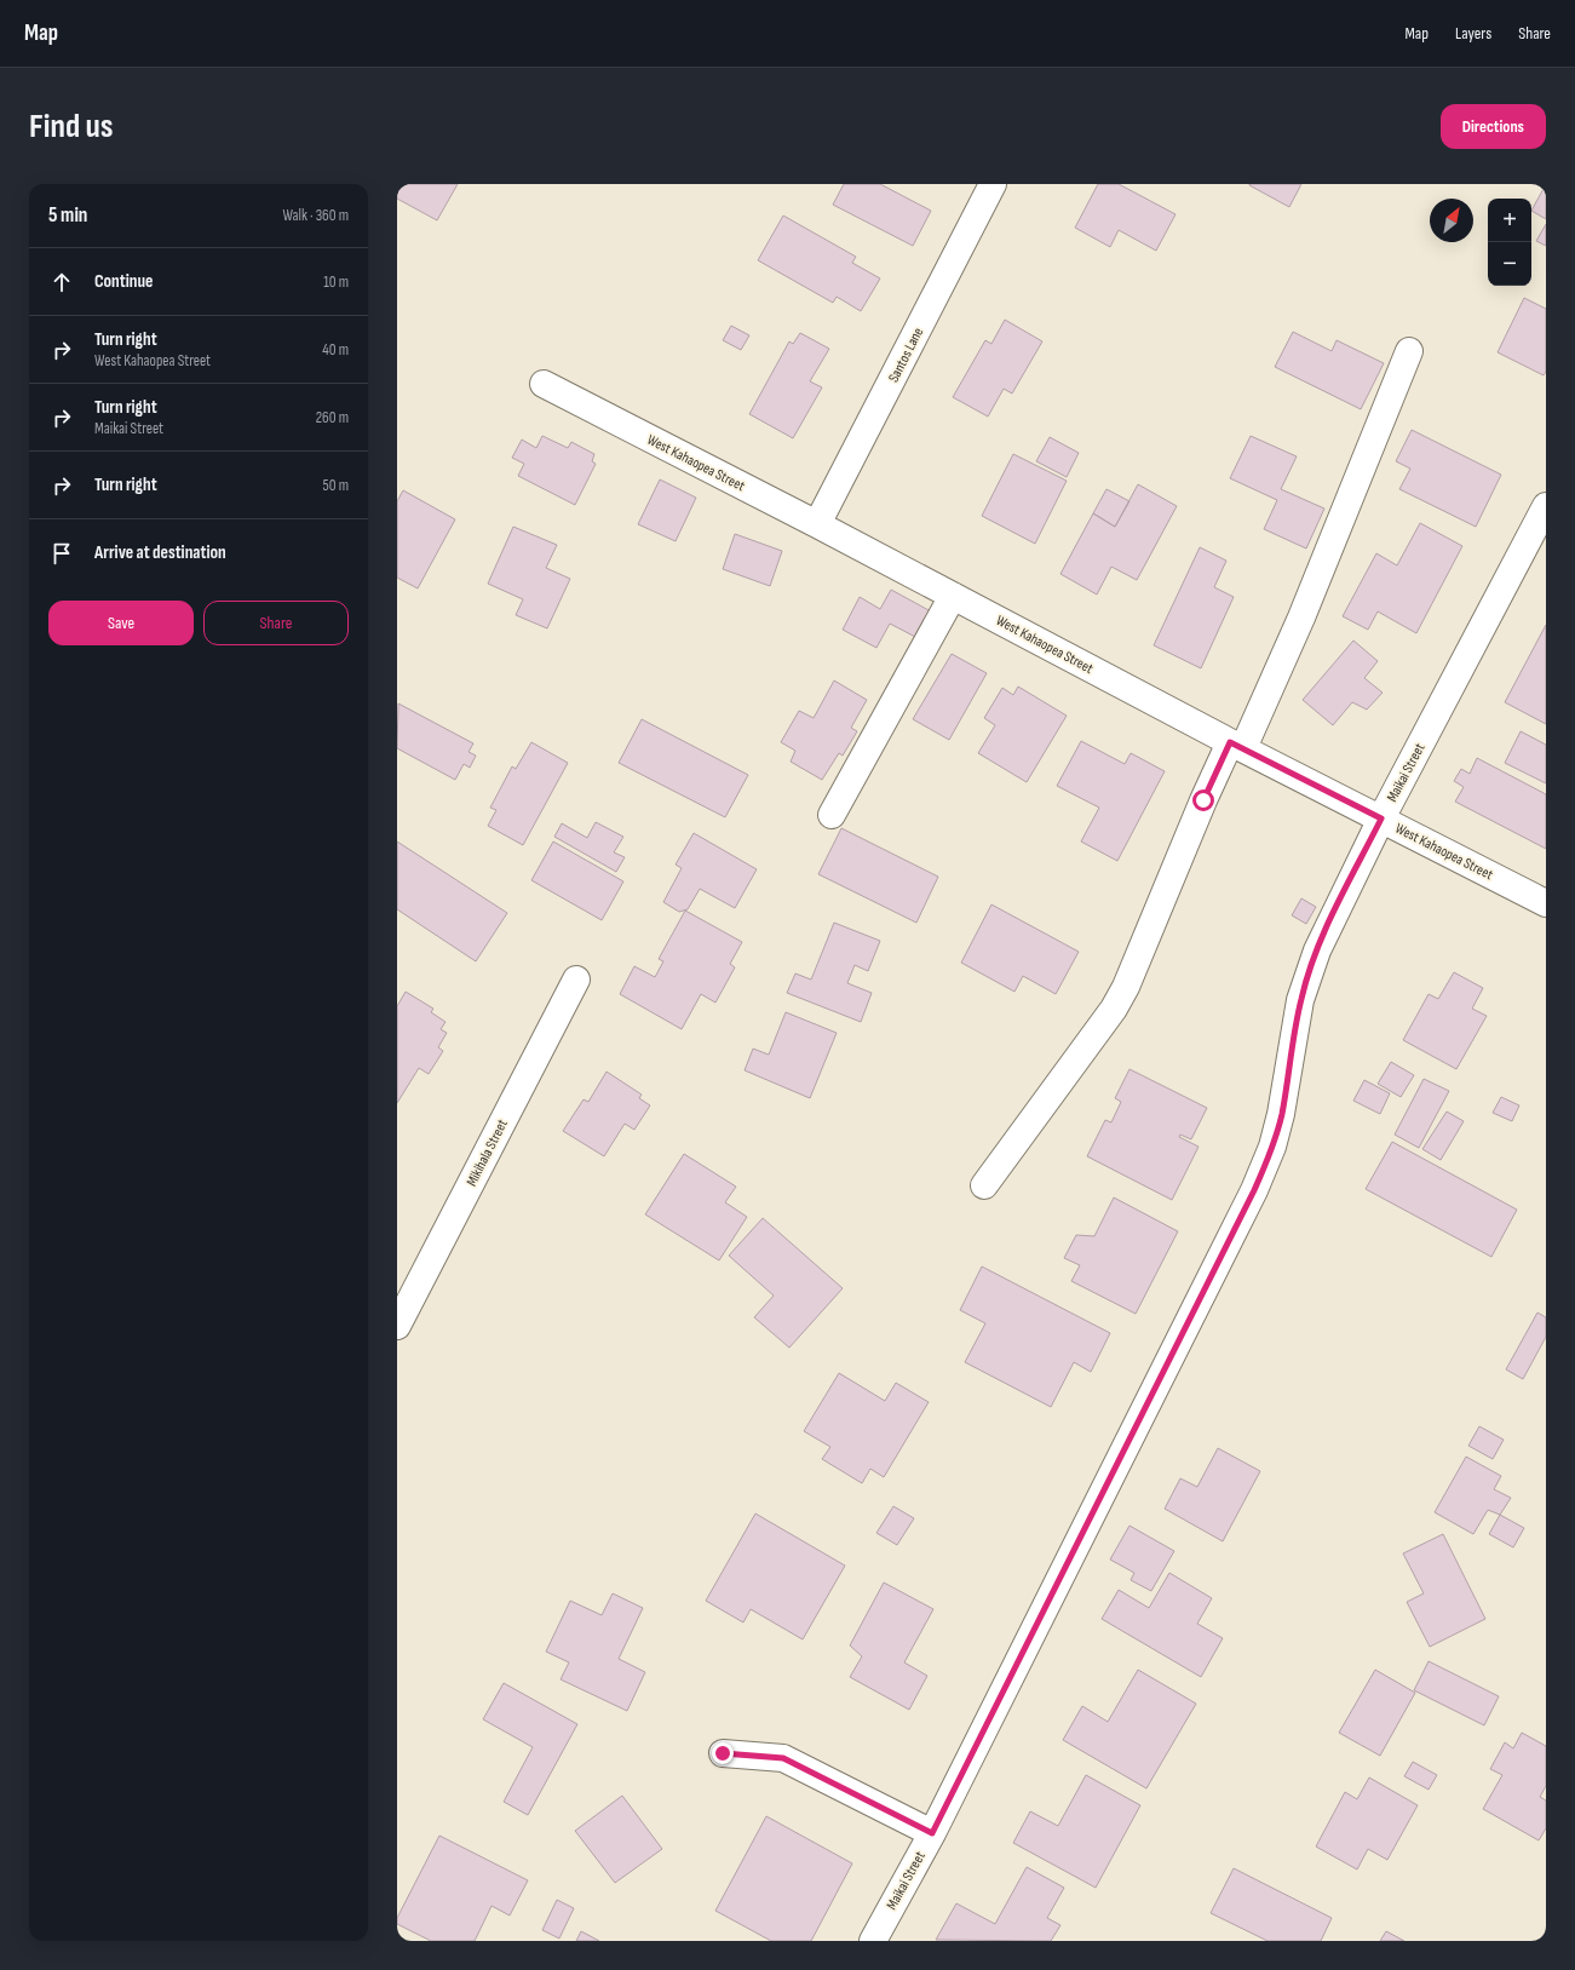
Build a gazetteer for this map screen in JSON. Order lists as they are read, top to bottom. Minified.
{"streets":{"street":["Santos Lane","West Kahaopea Street","Maikai Street","Mikihala Street"]},"crossings":[["Santos Lane","West Kahaopea Street"],["West Kahaopea Street","Maikai Street"]],"north":"top right","page":{"header":"Map","nav":["Map","Layers","Share"],"buttons":["Directions",["Save","Share"]],"title":"Find us","heading":["5 min","Walk · 360 m"],"map_buttons":["+","−"],"list":[["Continue","10 m"],["Turn right","West Kahaopea Street","40 m"],["Turn right","Maikai Street","260 m"],["Turn right","50 m"],"Arrive at destination"]}}
